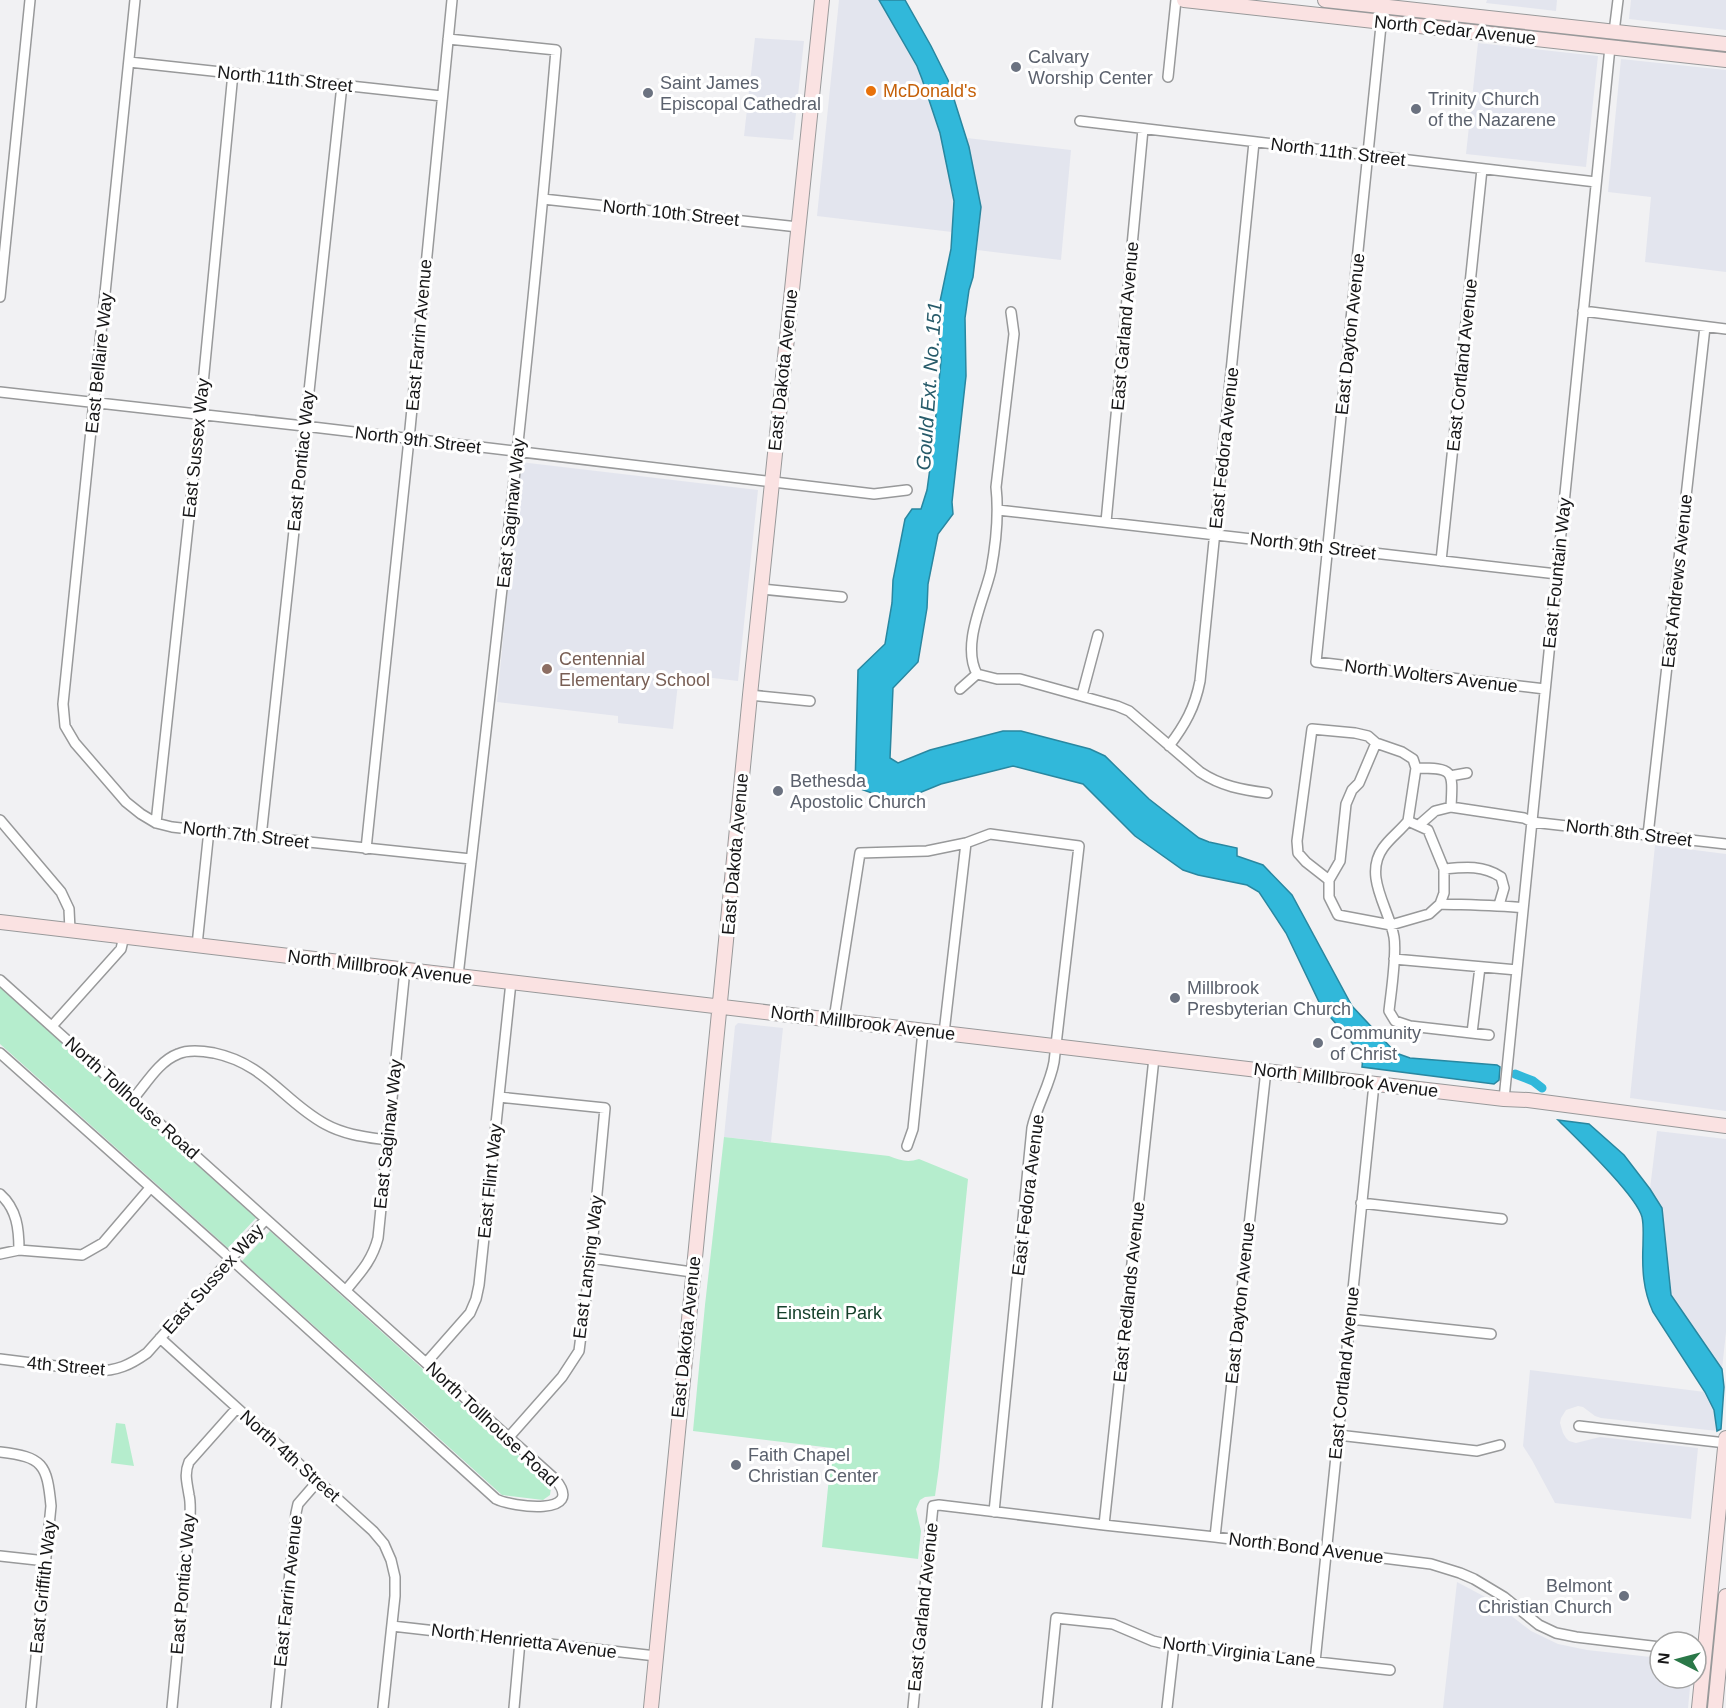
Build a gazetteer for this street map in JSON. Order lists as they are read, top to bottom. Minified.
{"streets":{"street":["North Cedar Avenue","North 11th Street","North 10th Street","East Garland Avenue","East Dayton Avenue","East Farrin Avenue","East Bellaire Way","East Cortland Avenue","East Dakota Avenue","North 9th Street","East Sussex Way","East Fedora Avenue","East Pontiac Way","East Saginaw Way","East Fountain Way","East Andrews Avenue","North Wolters Avenue","North 8th Street","North 7th Street","North Millbrook Avenue","North Tollhouse Road","East Flint Way","East Lansing Way","East Redlands Avenue","4th Street","North 4th Street","North Bond Avenue","East Griffith Way","North Henrietta Avenue","North Virginia Lane"]},"crossings":[["North Cedar Avenue","East Dayton Avenue"],["North Cedar Avenue","East Fountain Way"],["North 11th Street","East Garland Avenue"],["North 11th Street","East Dayton Avenue"],["North 11th Street","East Farrin Avenue"],["North 11th Street","East Bellaire Way"],["North 11th Street","East Cortland Avenue"],["North 11th Street","East Sussex Way"],["North 11th Street","East Fedora Avenue"],["North 11th Street","East Pontiac Way"],["North 11th Street","East Fountain Way"],["North 10th Street","East Dakota Avenue"],["North 10th Street","East Saginaw Way"],["East Garland Avenue","North 9th Street"],["East Garland Avenue","North Bond Avenue"],["East Dayton Avenue","North 9th Street"],["East Dayton Avenue","North Wolters Avenue"],["East Dayton Avenue","North Millbrook Avenue"],["East Dayton Avenue","North Bond Avenue"],["East Farrin Avenue","North 9th Street"],["East Farrin Avenue","East Saginaw Way"],["East Farrin Avenue","North 7th Street"],["East Farrin Avenue","North 4th Street"],["East Bellaire Way","North 9th Street"],["East Bellaire Way","North 7th Street"],["East Cortland Avenue","North 9th Street"],["East Cortland Avenue","North Millbrook Avenue"],["East Cortland Avenue","North Bond Avenue"],["East Cortland Avenue","North Virginia Lane"],["East Dakota Avenue","North 9th Street"],["East Dakota Avenue","North Millbrook Avenue"],["East Dakota Avenue","North Henrietta Avenue"],["North 9th Street","East Sussex Way"],["North 9th Street","East Fedora Avenue"],["North 9th Street","East Pontiac Way"],["North 9th Street","East Saginaw Way"],["North 9th Street","East Fountain Way"],["East Sussex Way","North 7th Street"],["East Sussex Way","North Tollhouse Road"],["East Sussex Way","4th Street"],["East Sussex Way","North 4th Street"],["East Fedora Avenue","North Millbrook Avenue"],["East Fedora Avenue","North Bond Avenue"],["East Pontiac Way","North 7th Street"],["East Pontiac Way","North 4th Street"],["East Saginaw Way","North 7th Street"],["East Saginaw Way","North Millbrook Avenue"],["East Saginaw Way","North Tollhouse Road"],["East Fountain Way","North Wolters Avenue"],["East Fountain Way","North 8th Street"],["East Fountain Way","North Millbrook Avenue"],["East Andrews Avenue","North 8th Street"],["North Millbrook Avenue","East Flint Way"],["North Millbrook Avenue","East Redlands Avenue"],["North Tollhouse Road","East Flint Way"],["North Tollhouse Road","East Lansing Way"],["East Flint Way","East Lansing Way"],["East Redlands Avenue","North Bond Avenue"],["4th Street","North 4th Street"],["North 4th Street","North Henrietta Avenue"]],"water":["Gould Ext. No. 151"],"parks":["Einstein Park"],"places":["Calvary Worship Center","McDonald's","Saint James Episcopal Cathedral","Trinity Church of the Nazarene","Centennial Elementary School","Bethesda Apostolic Church","Millbrook Presbyterian Church","Community of Christ","Faith Chapel Christian Center","Belmont Christian Church"],"north":"left"}
